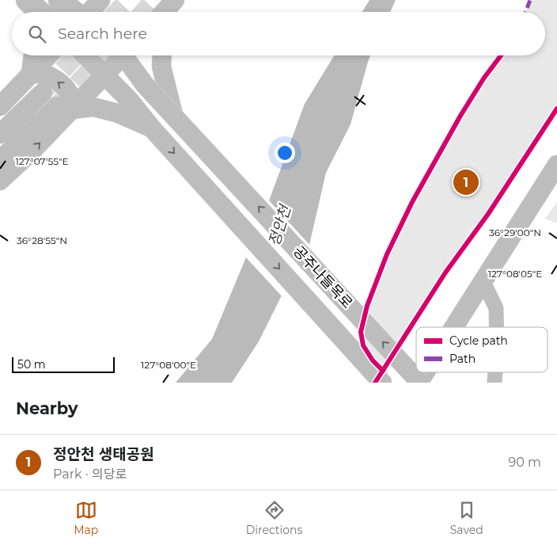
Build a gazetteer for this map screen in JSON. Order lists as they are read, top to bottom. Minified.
{"streets":{"main road":["공주나들목로"]},"water":["정안천"],"legend":["Cycle path","Path"],"scale_bar":"50 m","page":{"search":"Search here","pins":"1","scale":"50 m","heading":"Nearby","list":[{"mark":"1","name":"정안천 생태공원","note":"Park · 의당로","value":"90 m"}],"nav":["Map","Directions","Saved"]},"coordinates":["127°07'55\"E","36°29'00\"N","36°28'55\"N","127°08'05\"E","127°08'00\"E"]}
